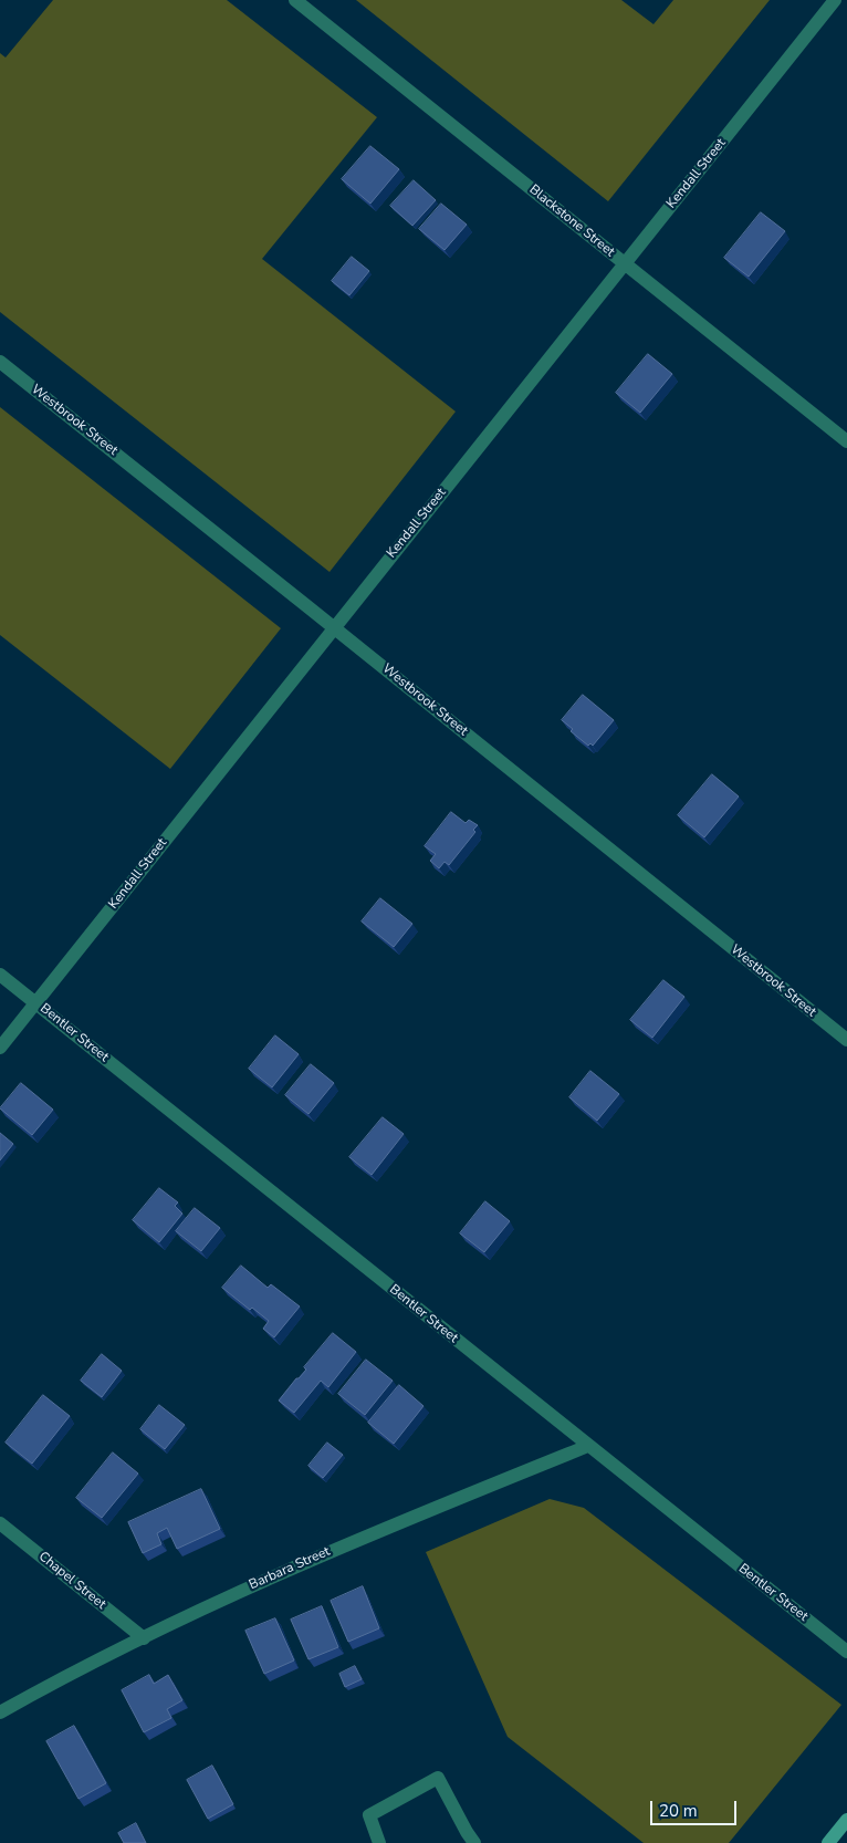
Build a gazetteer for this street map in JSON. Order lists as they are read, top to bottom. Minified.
{"streets":{"street":["Kendall Street","Blackstone Street","Westbrook Street","Bentler Street","Barbara Street","Chapel Street"]},"crossings":[["Kendall Street","Blackstone Street"],["Kendall Street","Westbrook Street"],["Kendall Street","Bentler Street"],["Bentler Street","Barbara Street"],["Barbara Street","Chapel Street"]],"scale_bar":"20 m"}
